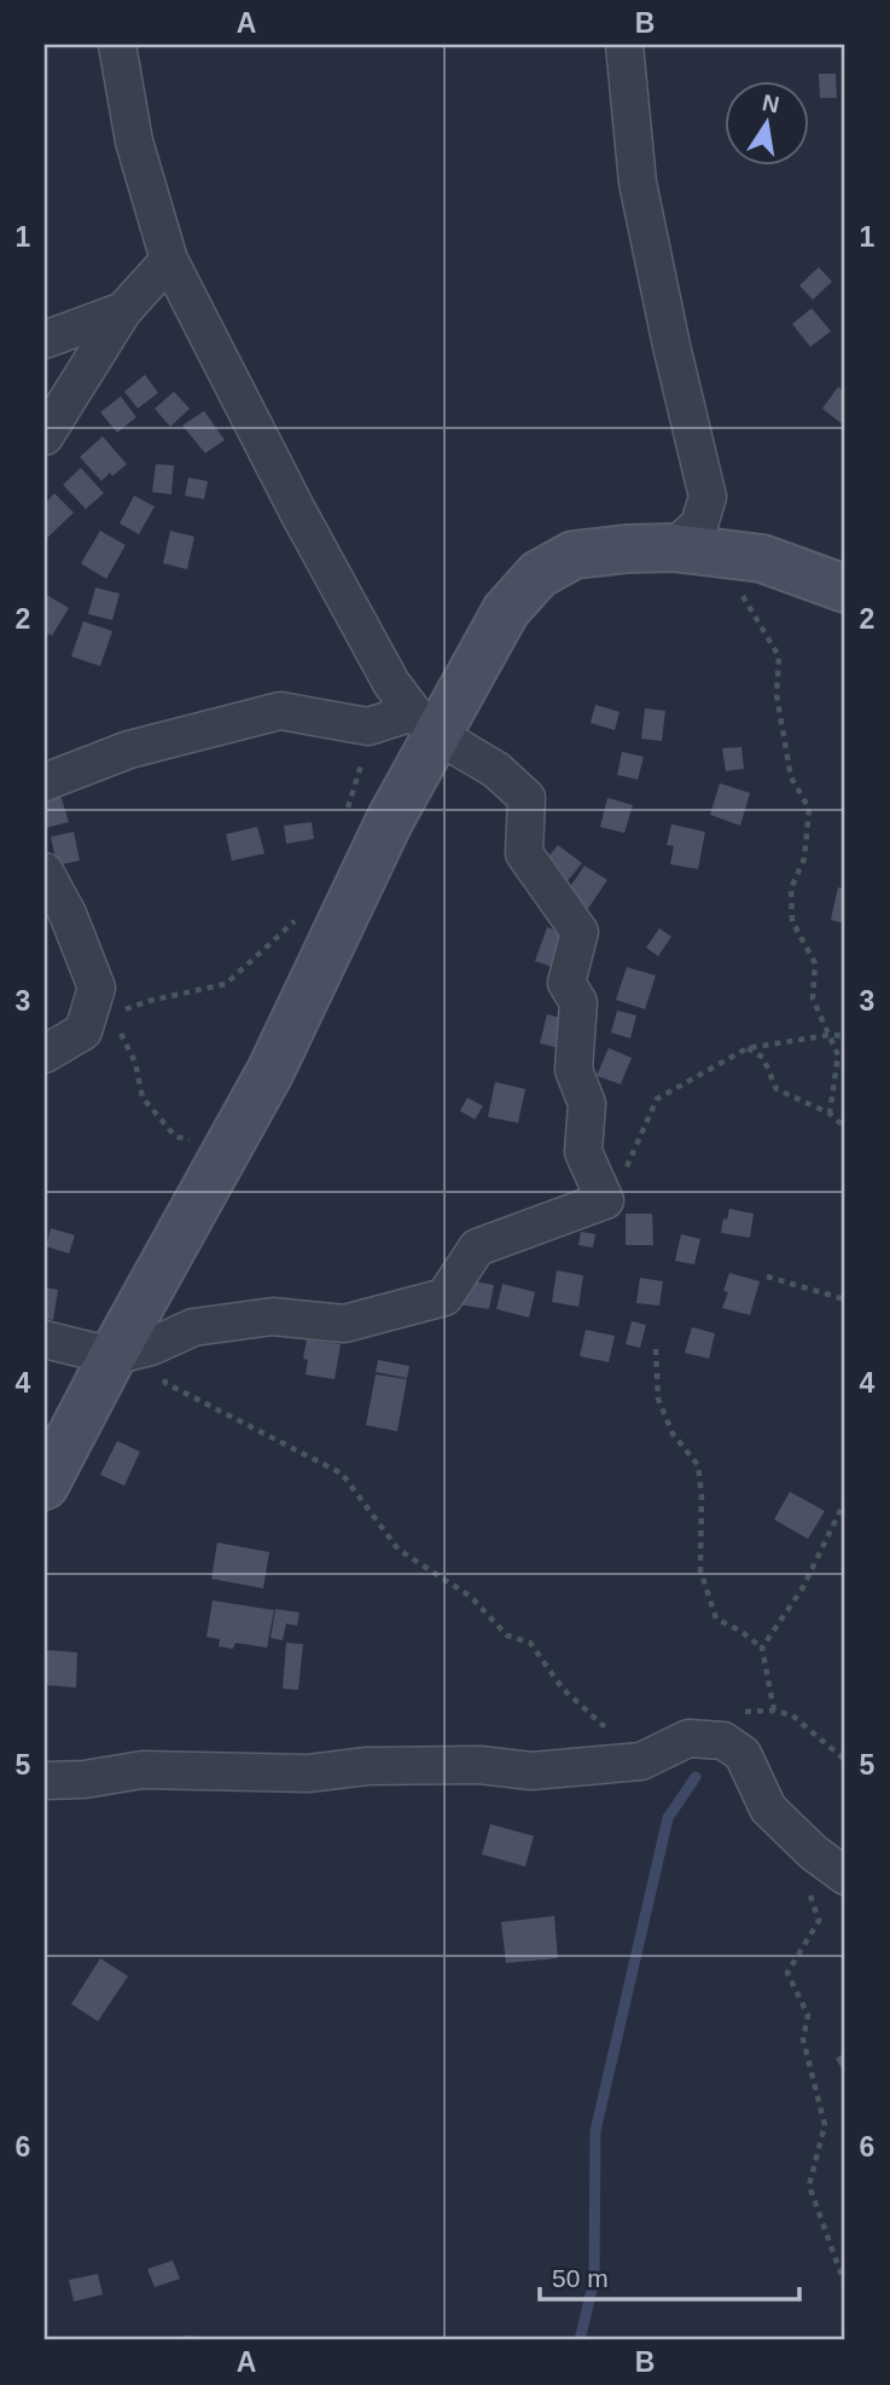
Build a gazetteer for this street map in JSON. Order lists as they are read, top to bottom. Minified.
{"scale_bar":"50 m","north":"top","grid":{"columns":["A","B"],"rows":["1","2","3","4","5","6"]}}
